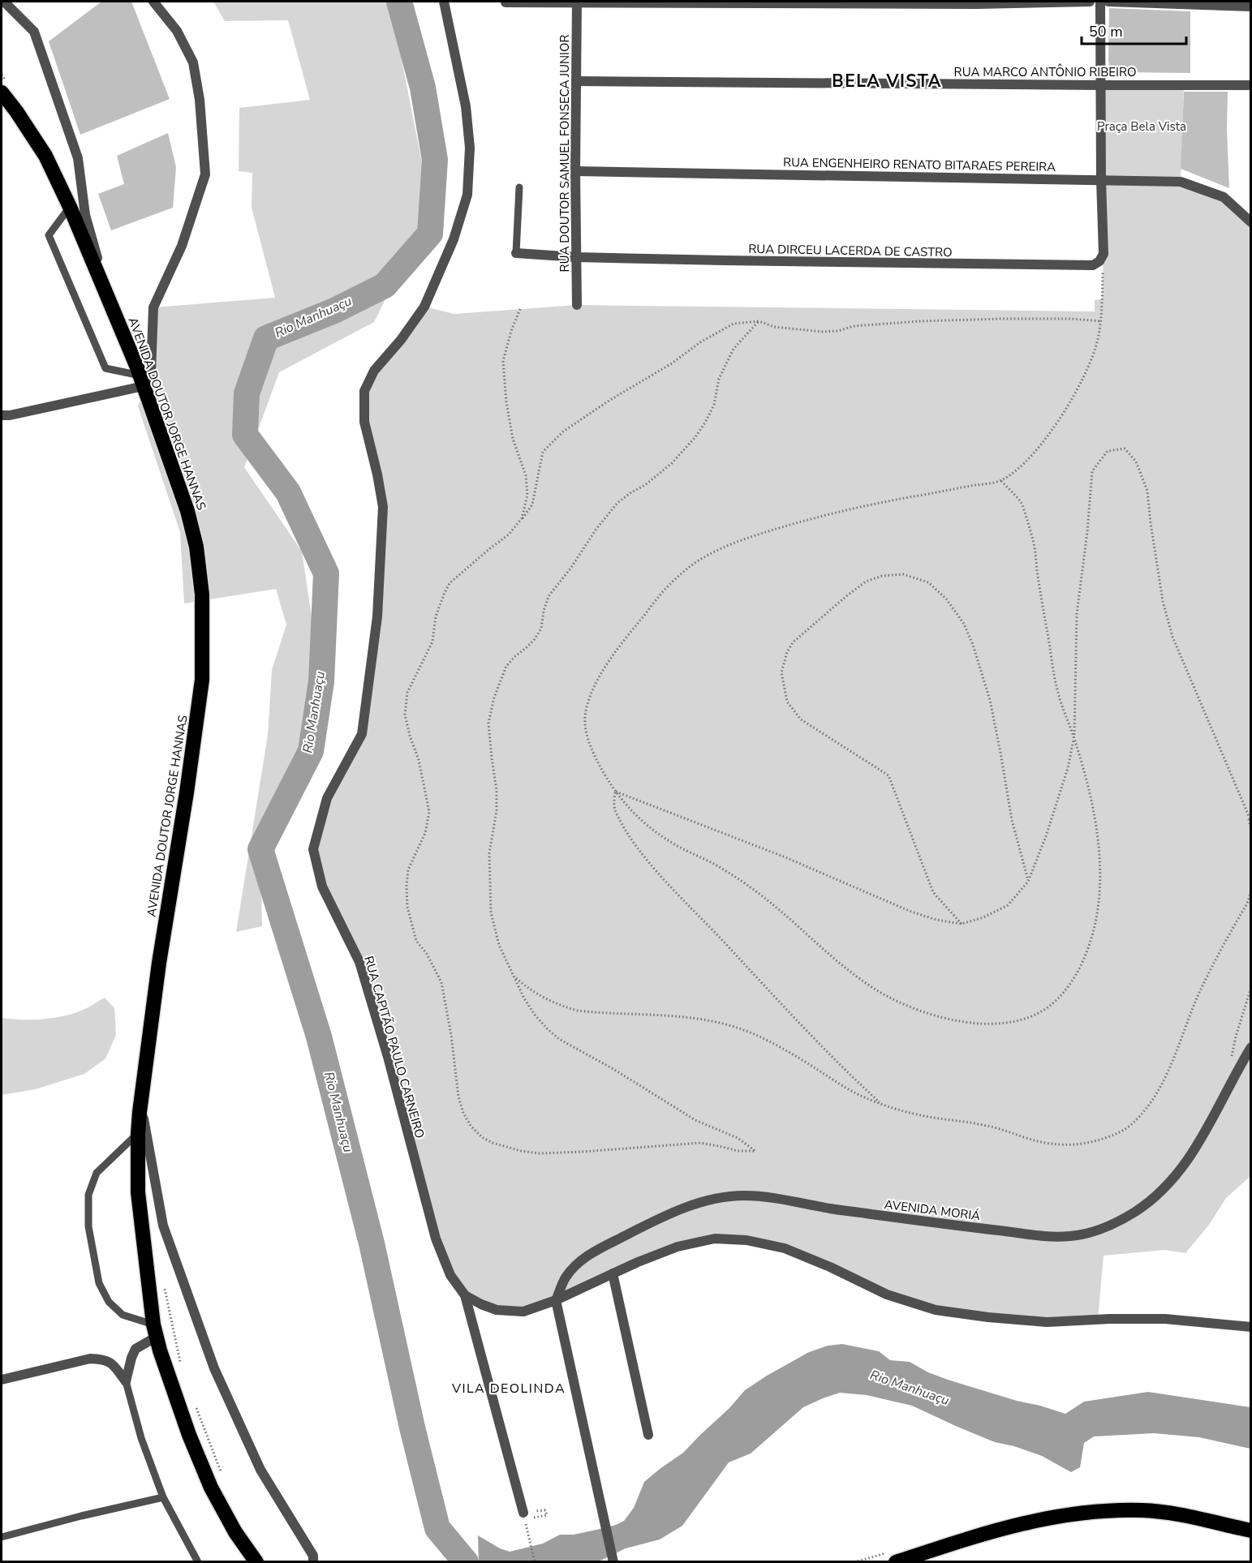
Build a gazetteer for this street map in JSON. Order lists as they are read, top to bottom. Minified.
{"streets":{"highway":["AVENIDA DOUTOR JORGE HANNAS"],"street":["RUA MARCO ANTÔNIO RIBEIRO","RUA DOUTOR SAMUEL FONSECA JUNIOR","RUA ENGENHEIRO RENATO BITARAES PEREIRA","RUA DIRCEU LACERDA DE CASTRO","RUA CAPITÃO PAULO CARNEIRO","AVENIDA MORIÁ"]},"crossings":[["RUA MARCO ANTÔNIO RIBEIRO","RUA DOUTOR SAMUEL FONSECA JUNIOR"],["RUA DOUTOR SAMUEL FONSECA JUNIOR","RUA ENGENHEIRO RENATO BITARAES PEREIRA"],["RUA DOUTOR SAMUEL FONSECA JUNIOR","RUA DIRCEU LACERDA DE CASTRO"]],"districts":["BELA VISTA","VILA DEOLINDA"],"water":["Rio Manhuaçu"],"parks":["Praça Bela Vista"],"scale_bar":"50 m"}
